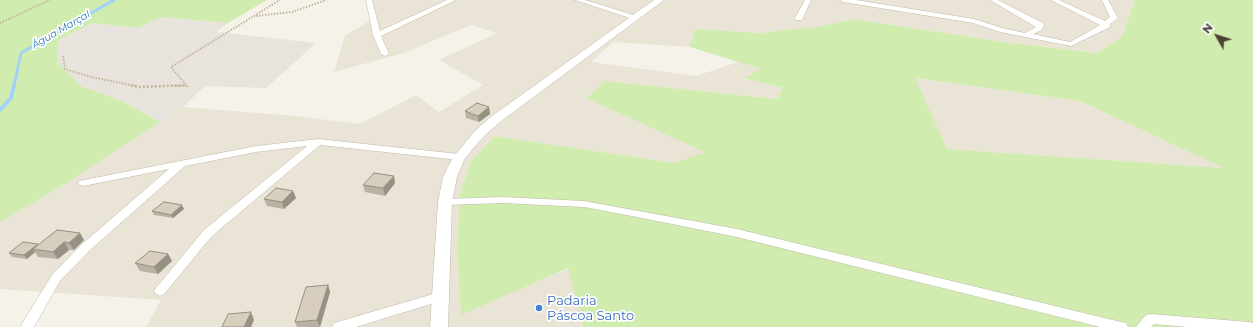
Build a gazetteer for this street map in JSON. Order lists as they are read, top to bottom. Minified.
{"water":["Água Marçal"],"places":["Padaria Páscoa Santo"],"north":"top left"}
